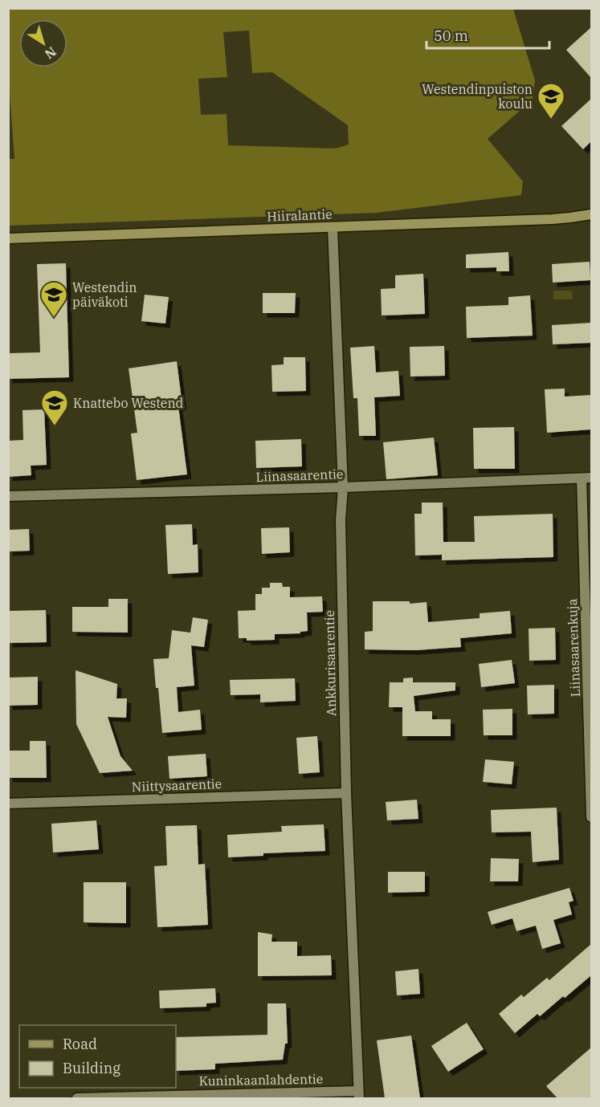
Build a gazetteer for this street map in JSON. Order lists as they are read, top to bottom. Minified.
{"streets":{"street":["Hiiralantie","Liinasaarentie","Liinasaarenkuja","Ankkurisaarentie","Niittysaarentie","Kuninkaanlahdentie"]},"crossings":[["Hiiralantie","Ankkurisaarentie"],["Liinasaarentie","Liinasaarenkuja"],["Liinasaarentie","Ankkurisaarentie"],["Ankkurisaarentie","Niittysaarentie"],["Ankkurisaarentie","Kuninkaanlahdentie"]],"places":{"school or university":["Westendinpuiston koulu","Westendin päiväkoti","Knattebo Westend"]},"legend":["Road","Building"],"scale_bar":"50 m","north":"bottom right"}
